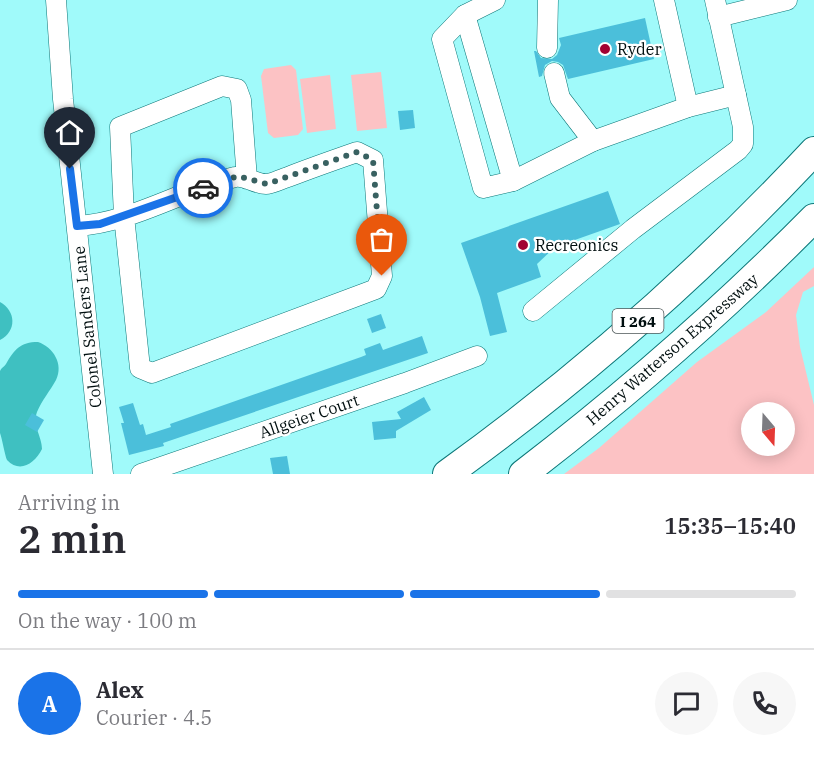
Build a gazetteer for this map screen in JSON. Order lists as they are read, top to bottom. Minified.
{"streets":{"highway":["I 264","Henry Watterson Expressway"],"street":["Colonel Sanders Lane","Allgeier Court"]},"places":["Ryder","Recreonics"],"north":"bottom","page":{"heading":["2 min","Arriving in","15:35–15:40"],"panel":["Alex","Courier · 4.5"],"bar":"On the way · 100 m","round":"A"}}
